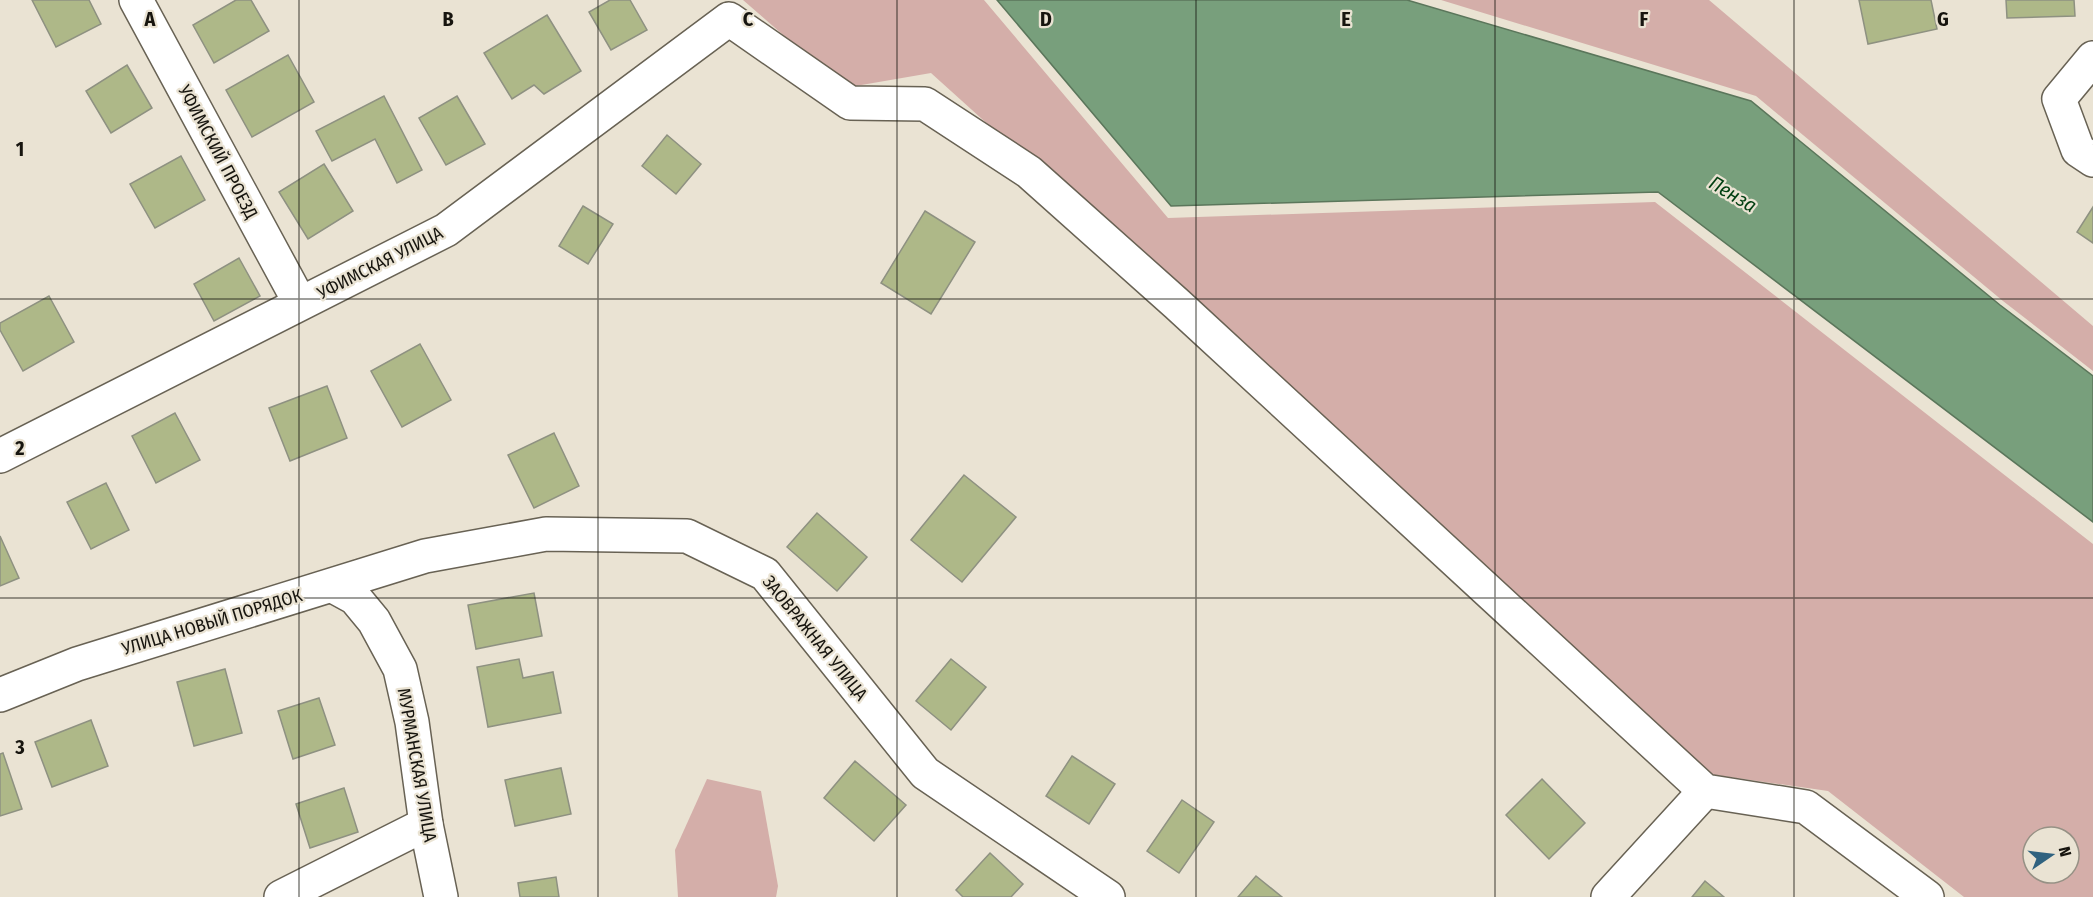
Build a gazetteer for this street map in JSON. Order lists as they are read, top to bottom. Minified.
{"streets":{"street":["УФИМСКИЙ ПРОЕЗД","УФИМСКАЯ УЛИЦА","УЛИЦА НОВЫЙ ПОРЯДОК","ЗАОВРАЖНАЯ УЛИЦА","МУРМАНСКАЯ УЛИЦА"]},"crossings":[["УФИМСКИЙ ПРОЕЗД","УФИМСКАЯ УЛИЦА"],["УЛИЦА НОВЫЙ ПОРЯДОК","ЗАОВРАЖНАЯ УЛИЦА"],["УЛИЦА НОВЫЙ ПОРЯДОК","МУРМАНСКАЯ УЛИЦА"]],"water":["Пенза"],"north":"right","grid":{"columns":["A","B","C","D","E","F","G"],"rows":["1","2","3"]}}
